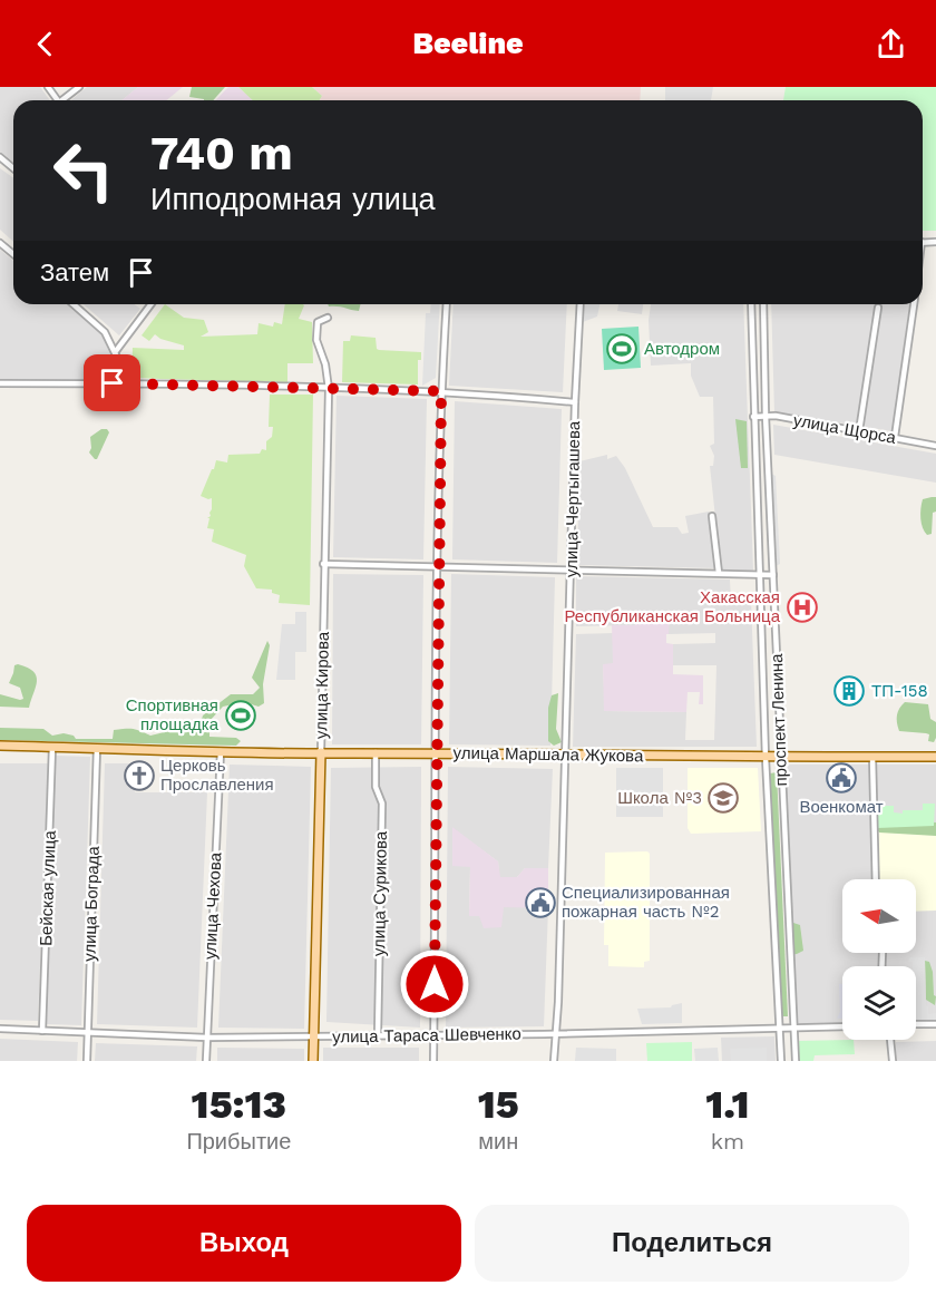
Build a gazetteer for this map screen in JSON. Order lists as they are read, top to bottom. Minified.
{"streets":{"main road":["улица Кирова","улица Маршала Жукова"],"street":["улица Щорса","улица Чертыгашева","проспект Ленина","Бейская улица","улица Сурикова","улица Бограда","улица Чехова","улица Тараса Шевченко"]},"crossings":[["улица Щорса","проспект Ленина"],["улица Чертыгашева","улица Маршала Жукова"],["улица Чертыгашева","улица Тараса Шевченко"],["улица Кирова","улица Маршала Жукова"],["улица Кирова","улица Тараса Шевченко"],["проспект Ленина","улица Маршала Жукова"],["проспект Ленина","улица Тараса Шевченко"],["улица Маршала Жукова","Бейская улица"],["улица Маршала Жукова","улица Сурикова"],["улица Маршала Жукова","улица Бограда"],["улица Маршала Жукова","улица Чехова"],["Бейская улица","улица Тараса Шевченко"],["улица Сурикова","улица Тараса Шевченко"],["улица Бограда","улица Тараса Шевченко"],["улица Чехова","улица Тараса Шевченко"]],"places":{"sports":["Автодром","Спортивная площадка"],"hospital":["Хакасская Республиканская Больница"],"building":["ТП-158"],"church":["Церковь Прославления"],"public building":["Военкомат","Специализированная пожарная часть №2"],"school or university":["Школа №3"]},"north":"left","page":{"header":"Beeline","turn":["740 m","Ипподромная улица"],"then":"Затем","eta":["15:13","Прибытие","15","мин","1.1","km"],"buttons":["Выход","Поделиться"]}}
